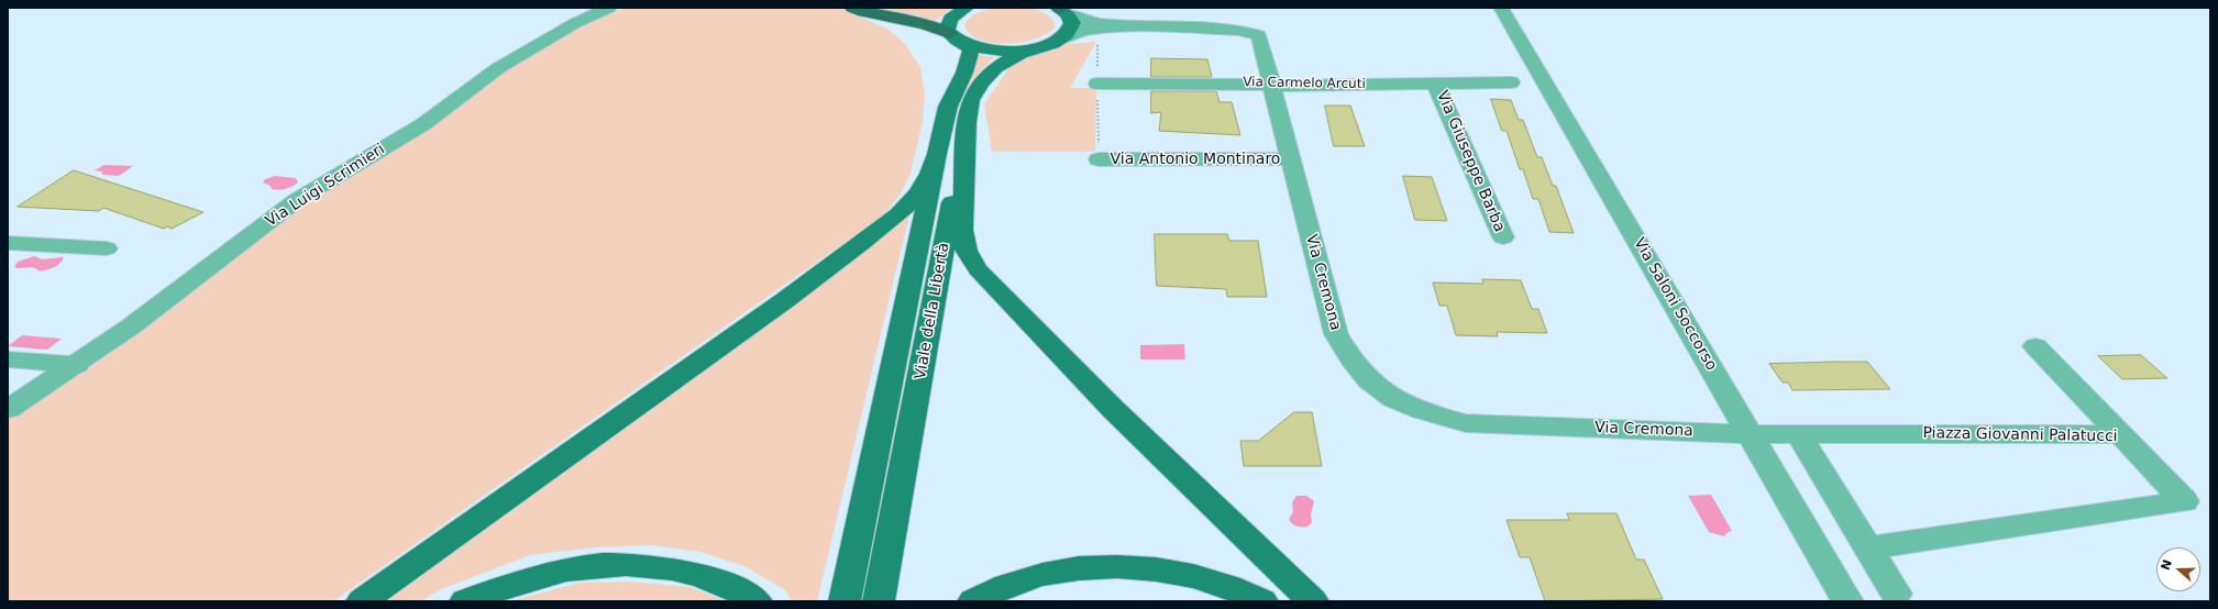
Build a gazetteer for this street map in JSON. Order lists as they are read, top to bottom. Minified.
{"streets":{"main road":["Viale della Libertà"],"street":["Via Carmelo Arcuti","Via Antonio Montinaro","Via Giuseppe Barba","Via Luigi Scrimieri","Via Cremona","Via Saloni Soccorso","Piazza Giovanni Palatucci"]},"crossings":[["Via Carmelo Arcuti","Via Giuseppe Barba"],["Via Carmelo Arcuti","Via Cremona"],["Via Antonio Montinaro","Via Cremona"],["Via Cremona","Via Saloni Soccorso"],["Via Cremona","Viale della Libertà"],["Via Cremona","Piazza Giovanni Palatucci"],["Via Saloni Soccorso","Piazza Giovanni Palatucci"]],"north":"left"}
